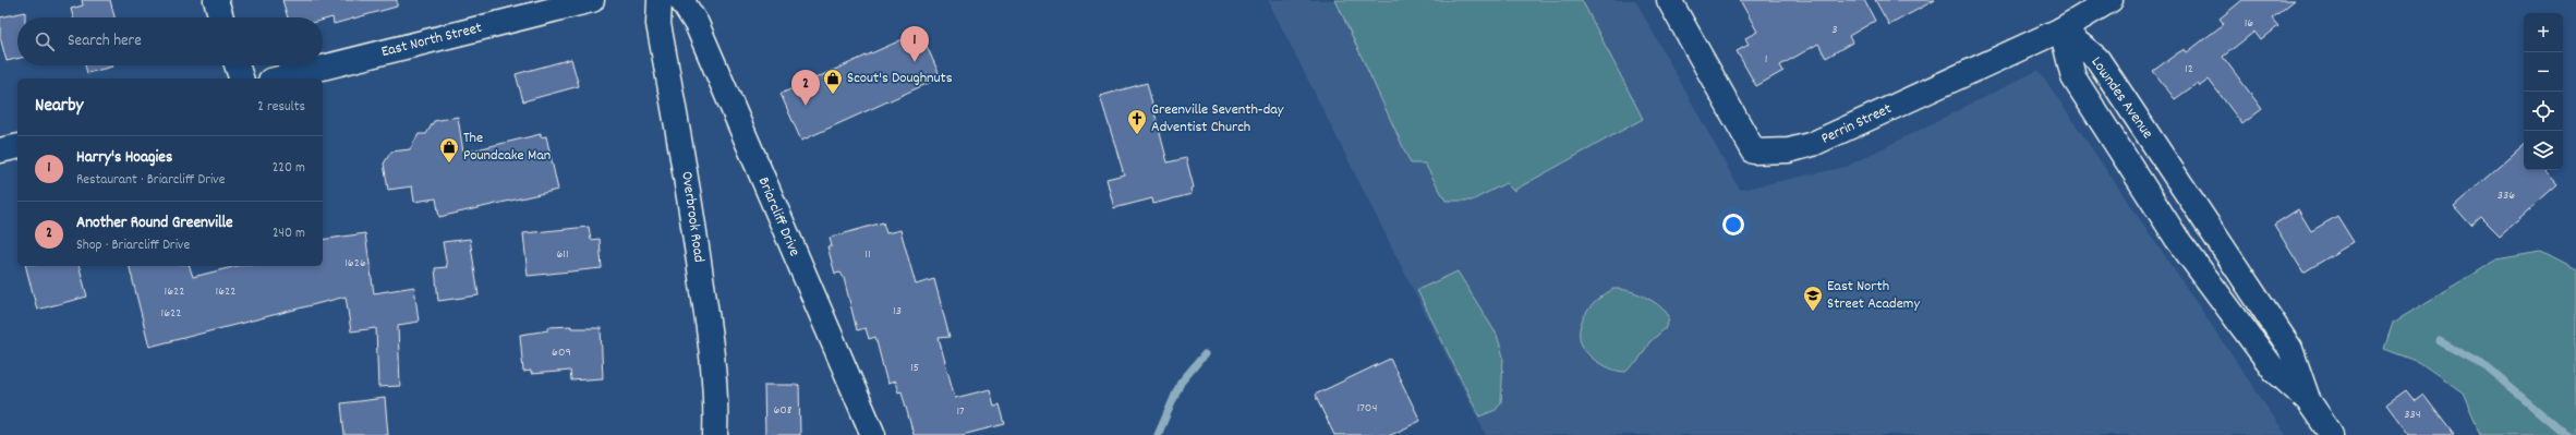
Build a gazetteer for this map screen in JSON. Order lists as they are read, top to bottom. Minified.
{"streets":{"street":["East North Street","Lowndes Avenue","Perrin Street","Overbrook Road","Briarcliff Drive"]},"crossings":[["Lowndes Avenue","Perrin Street"]],"places":{"shop":["Scout's Doughnuts","The Poundcake Man"],"church":["Greenville Seventh-day Adventist Church"],"school or university":["East North Street Academy"]},"house_numbers":["16","3","1","12","336","611","11","1626","1622","1622","13","1622","609","15","1704","608","17","334"],"page":{"map_buttons":["+","−"],"search":"Search here","pins":["1","2"],"heading":["Nearby","2 results"],"list":[{"mark":"1","name":"Harry's Hoagies","note":"Restaurant · Briarcliff Drive","value":"220 m"},{"mark":"2","name":"Another Round Greenville","note":"Shop · Briarcliff Drive","value":"240 m"}]}}
